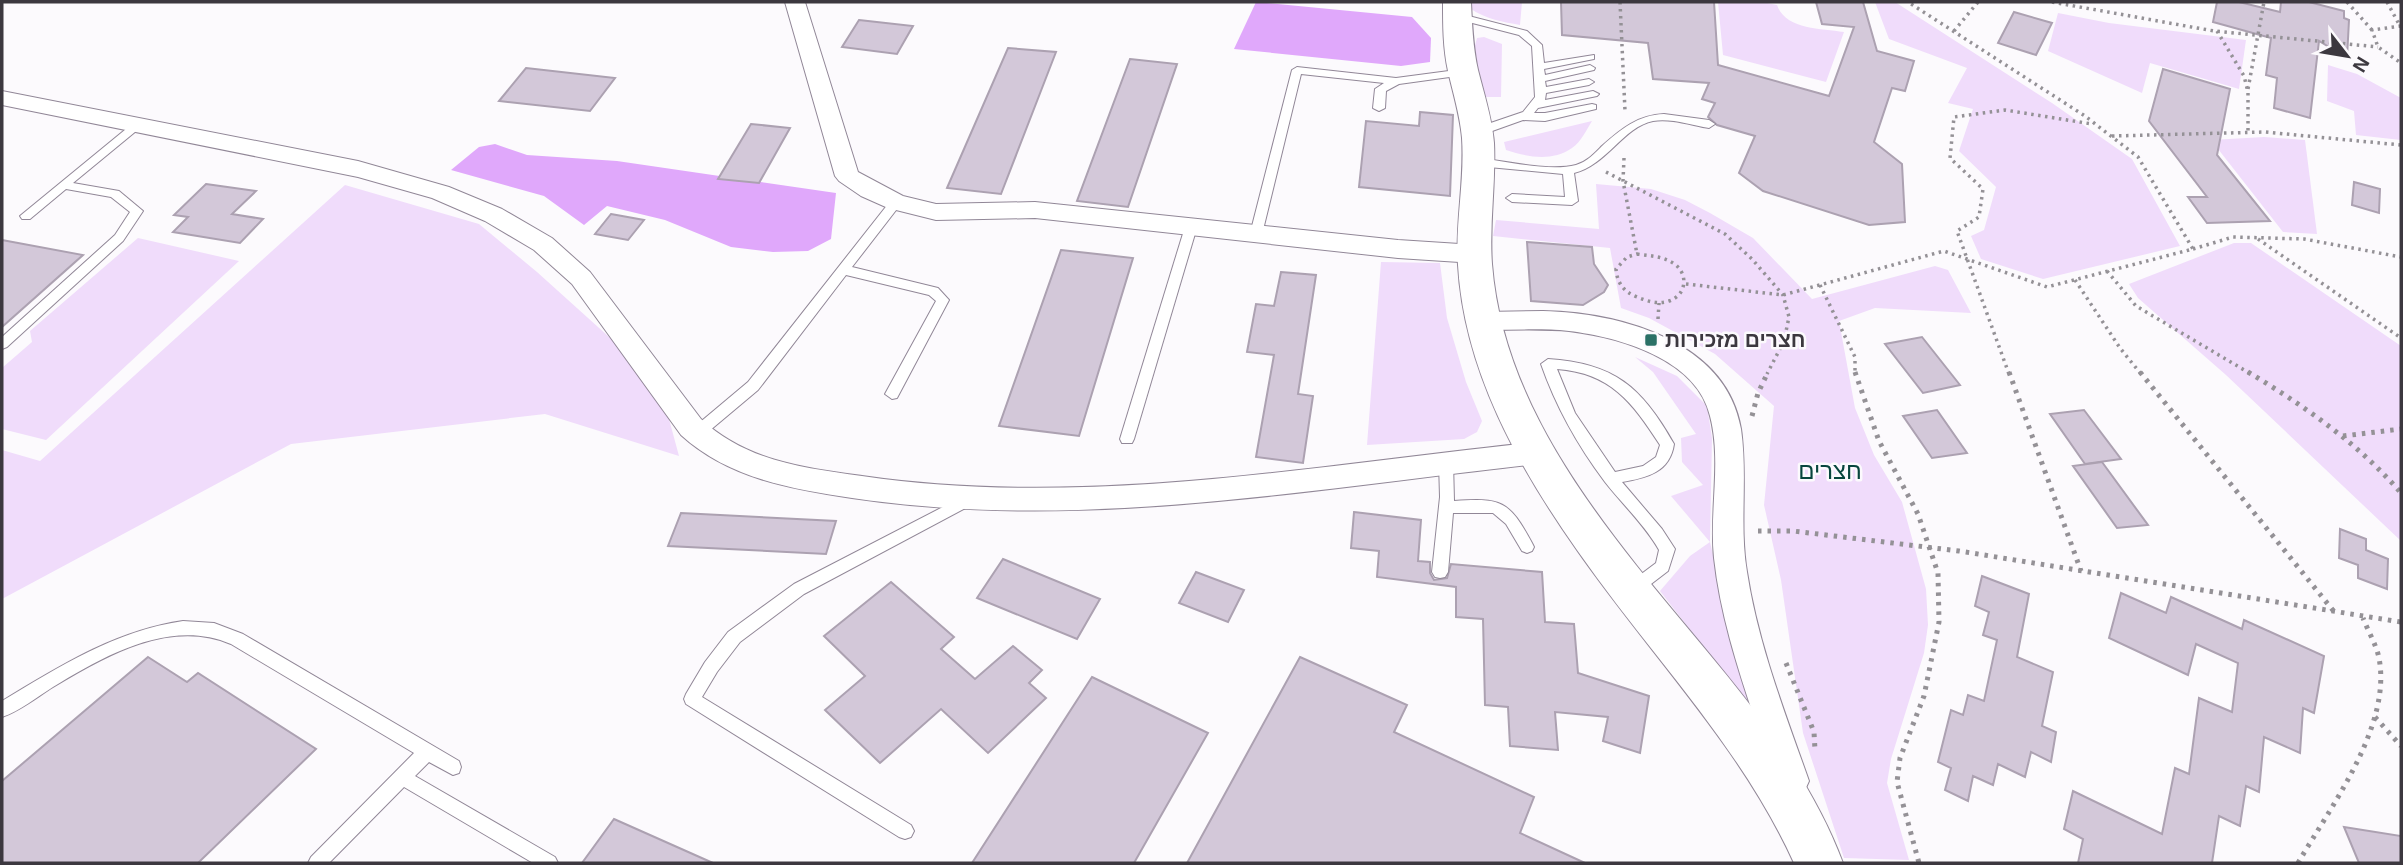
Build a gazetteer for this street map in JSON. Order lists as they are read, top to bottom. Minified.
{"districts":["חצרים"],"places":{"transit":["חצרים מזכירות"]},"north":"bottom right"}
